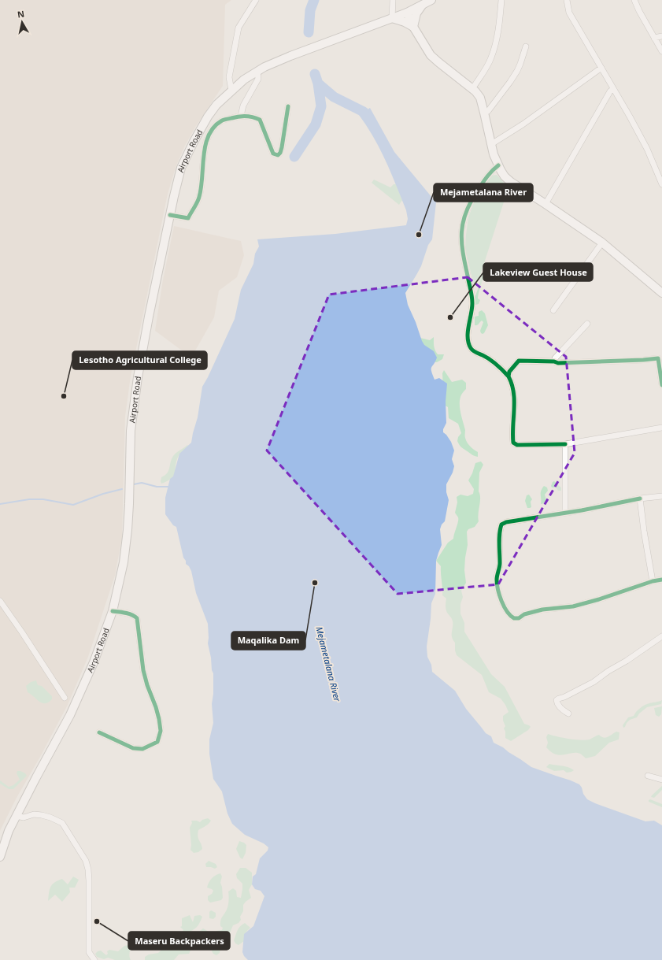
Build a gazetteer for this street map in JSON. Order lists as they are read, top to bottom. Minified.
{"streets":{"main road":["Airport Road"]},"water":["Mejametalana River"],"places":["Mejametalana River","Lakeview Guest House","Lesotho Agricultural College","Maqalika Dam","Maseru Backpackers"],"north":"top"}
